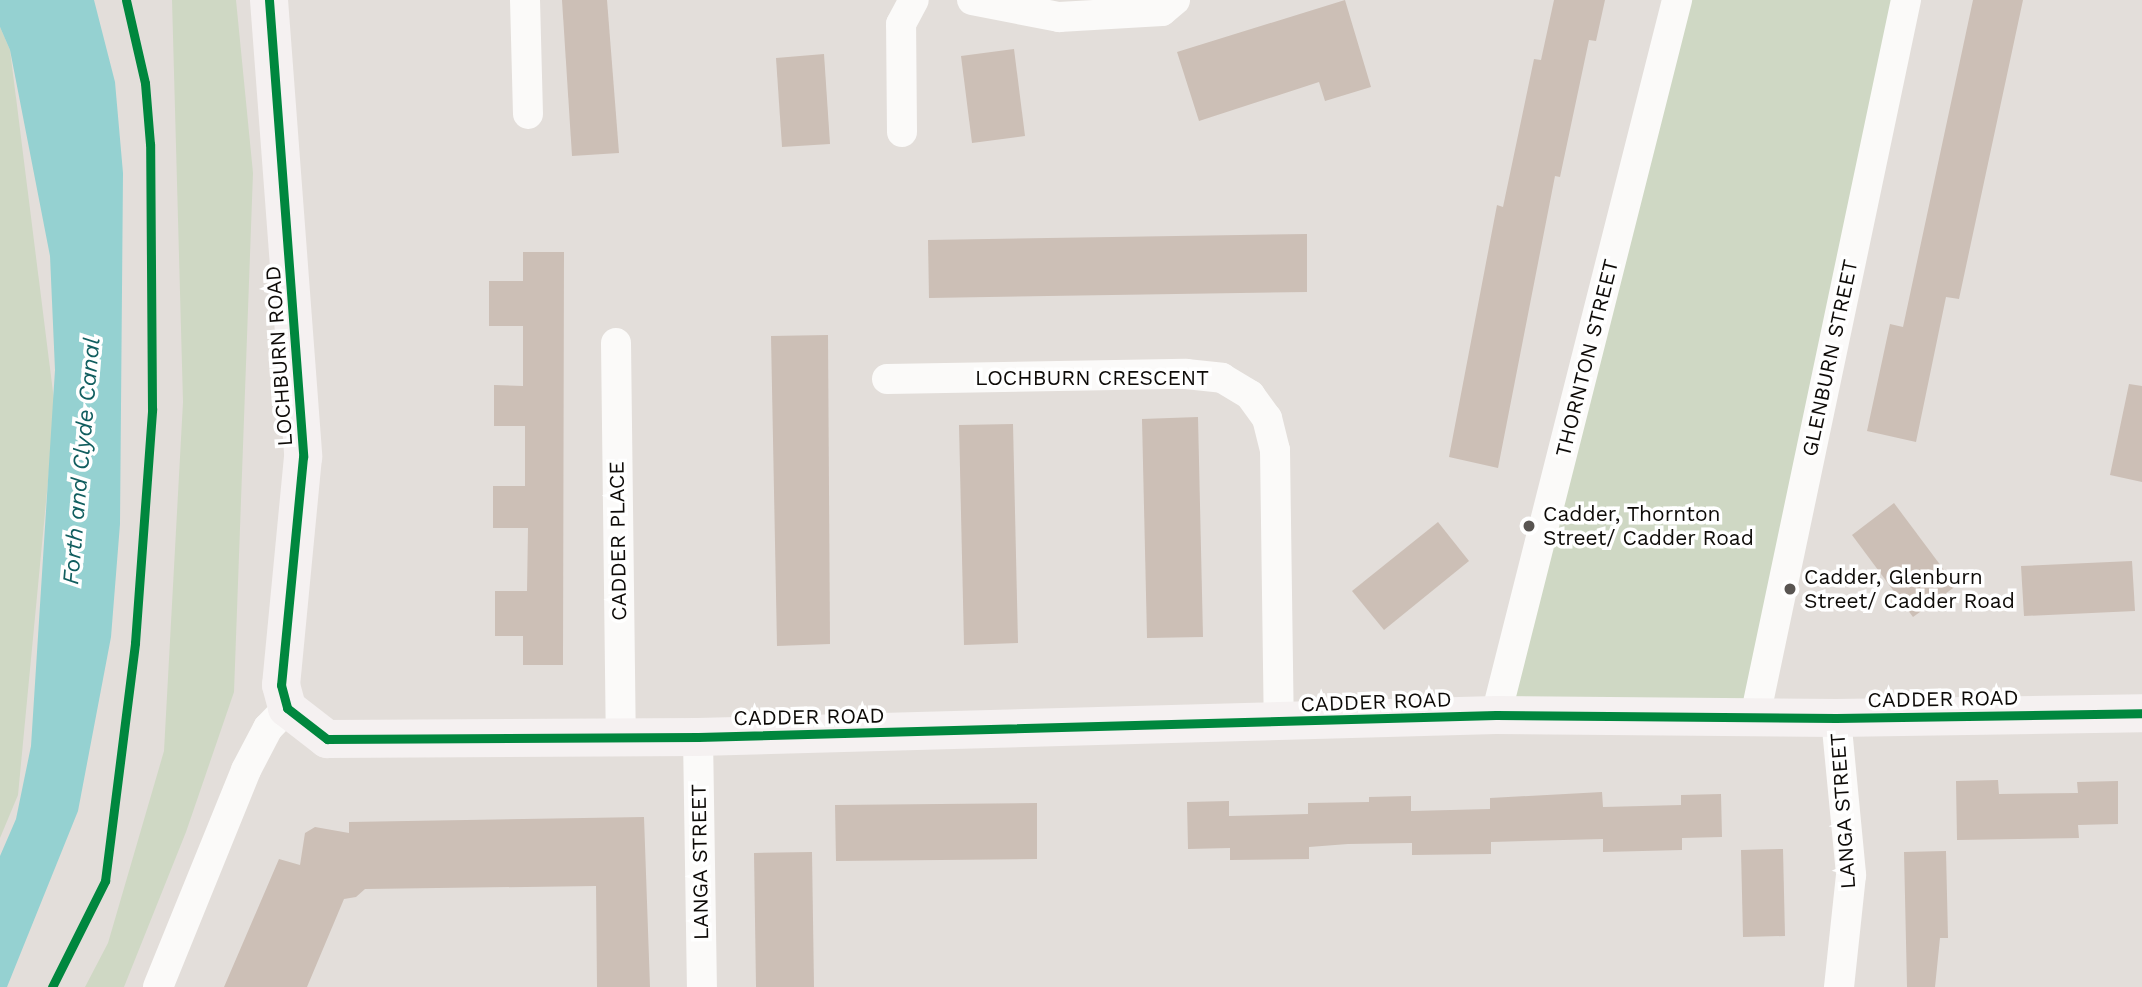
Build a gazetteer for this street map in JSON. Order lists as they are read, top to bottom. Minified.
{"streets":{"street":["LOCHBURN ROAD","THORNTON STREET","GLENBURN STREET","LOCHBURN CRESCENT","CADDER PLACE","CADDER ROAD","LANGA STREET"]},"crossings":[["LOCHBURN ROAD","CADDER ROAD"],["THORNTON STREET","CADDER ROAD"],["GLENBURN STREET","CADDER ROAD"],["LOCHBURN CRESCENT","CADDER ROAD"],["CADDER PLACE","CADDER ROAD"],["CADDER ROAD","LANGA STREET"]],"water":["Forth and Clyde Canal"],"places":["Cadder, Thornton Street/ Cadder Road","Cadder, Glenburn Street/ Cadder Road"]}
